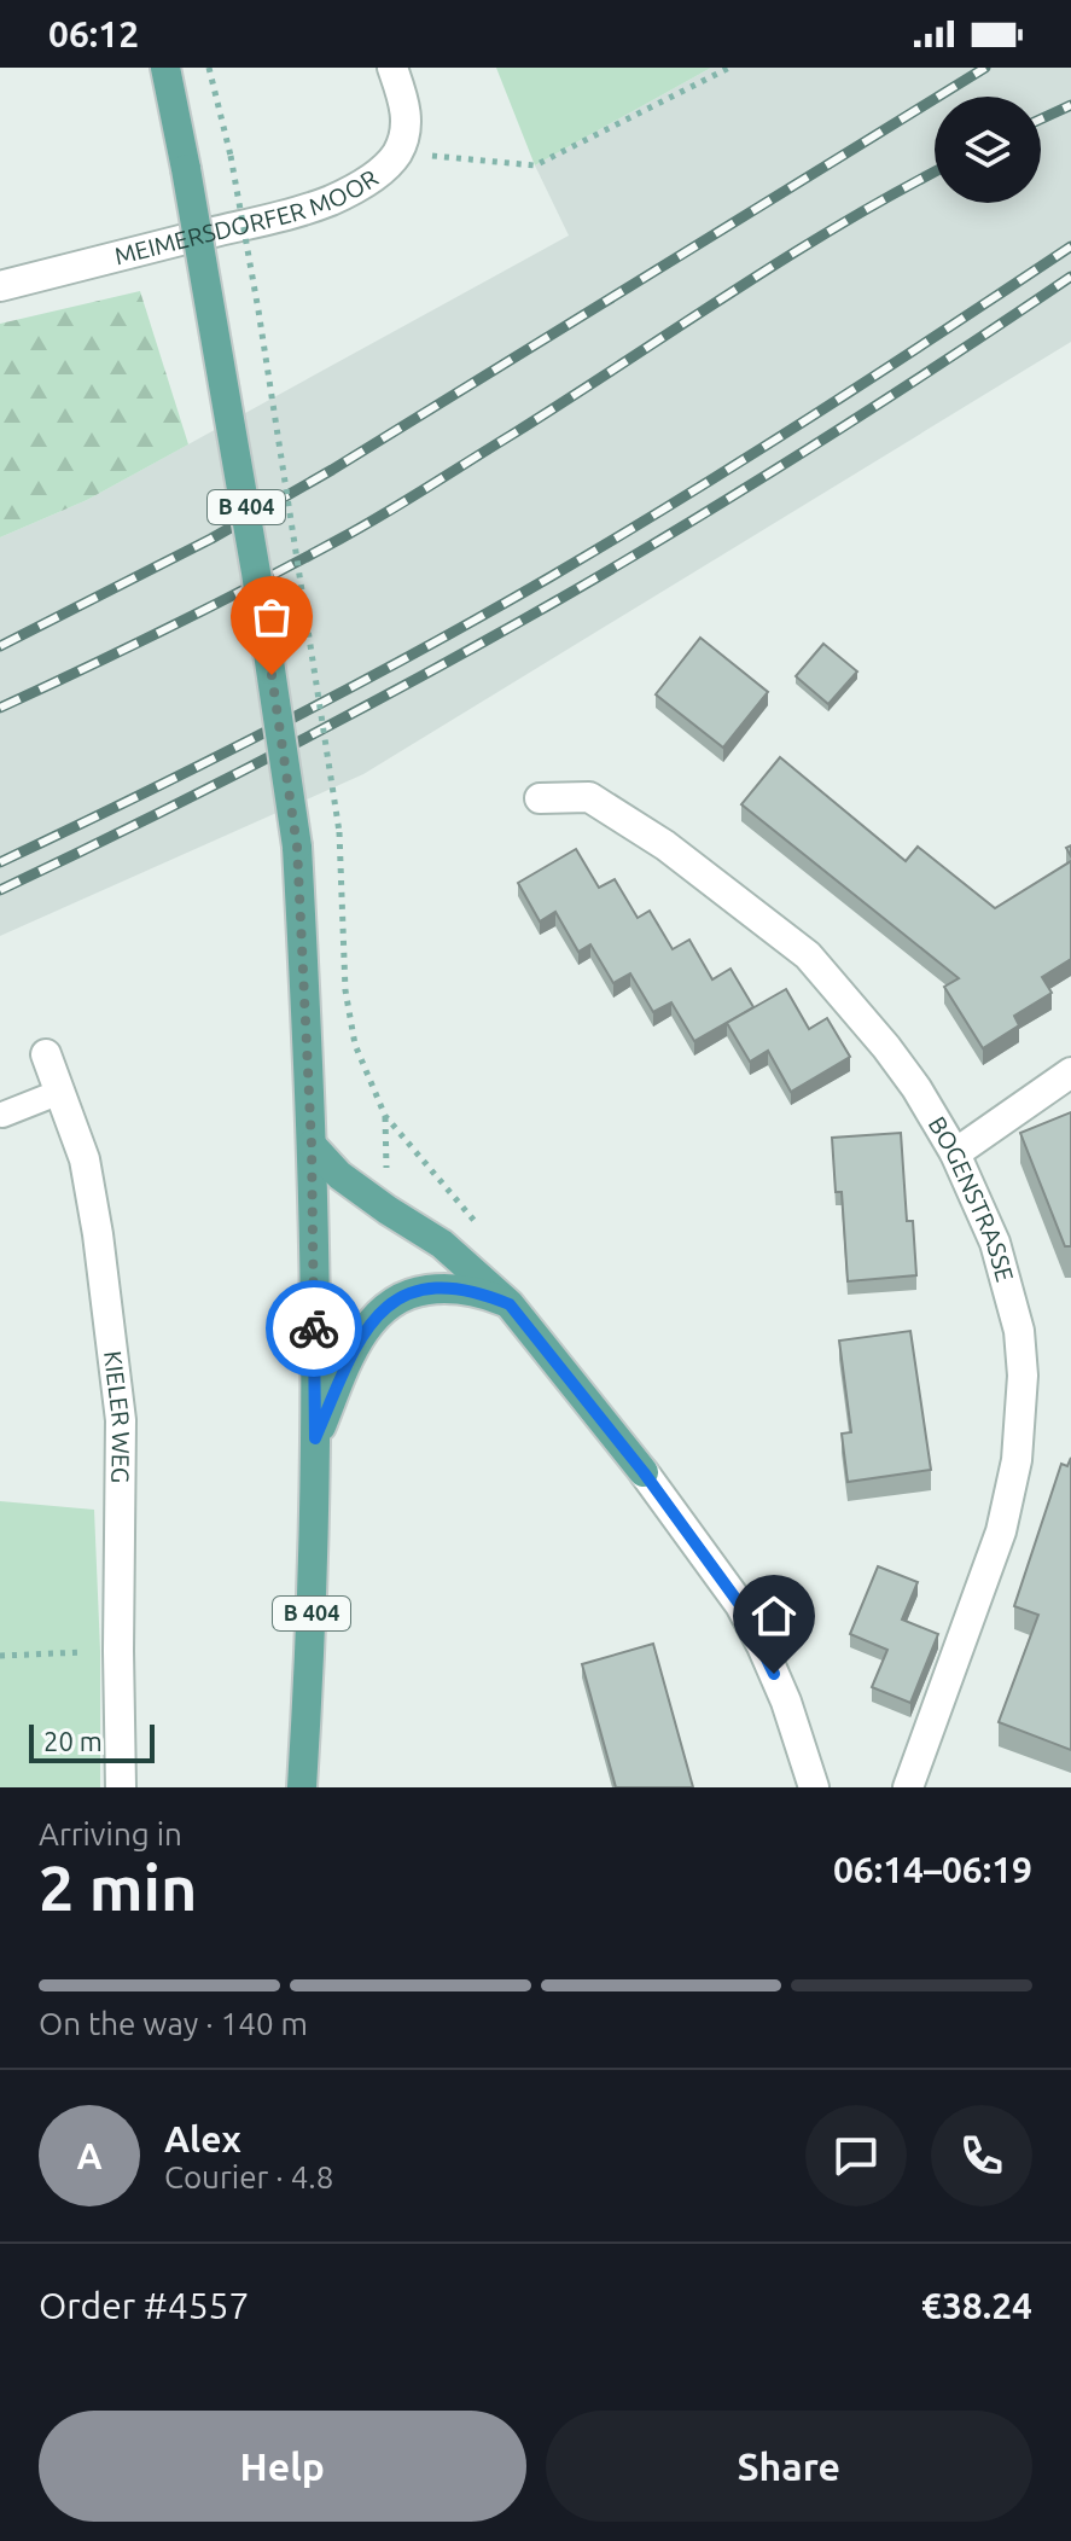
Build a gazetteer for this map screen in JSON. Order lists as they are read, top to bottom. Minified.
{"streets":{"main road":["B 404"],"street":["MEIMERSDORFER MOOR","BOGENSTRASSE","KIELER WEG"]},"scale_bar":"20 m","page":{"status":"06:12","scale":"20 m","heading":["2 min","Arriving in","06:14–06:19"],"panel":["Alex","Courier · 4.8","Order #4557","€38.24"],"bar":"On the way · 140 m","round":"A","buttons":["Help","Share"]}}
